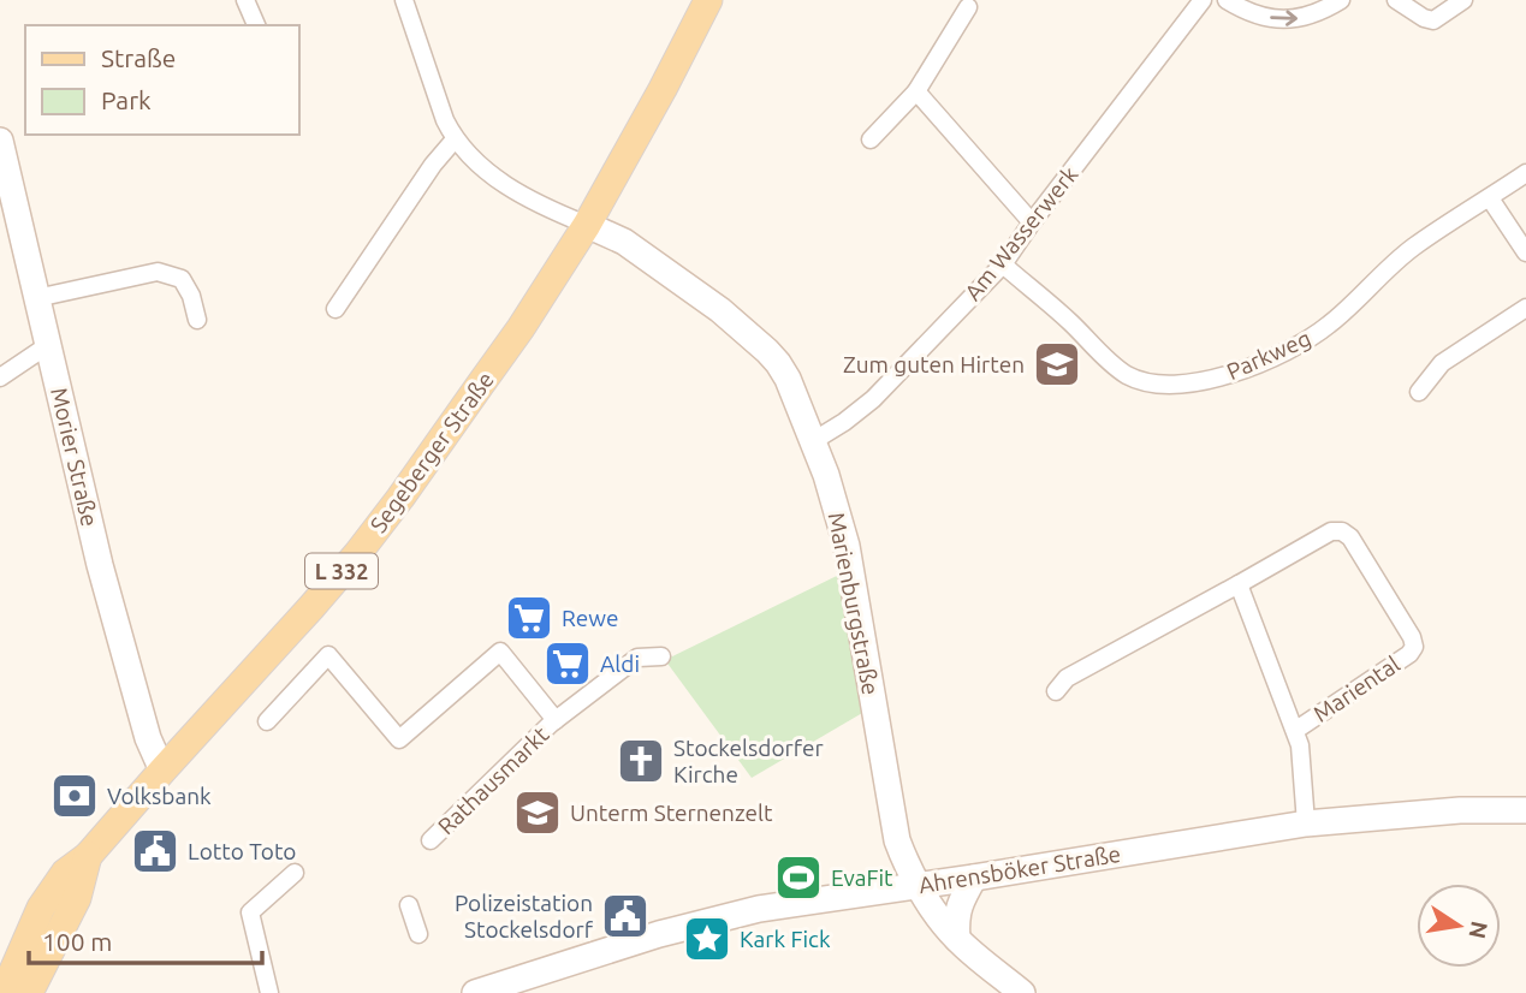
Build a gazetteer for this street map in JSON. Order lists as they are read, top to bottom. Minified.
{"streets":{"main road":["Segeberger Straße","L 332"],"street":["Am Wasserwerk","Parkweg","Morier Straße","Marienburgstraße","Mariental","Rathausmarkt","Ahrensböker Straße"]},"crossings":[["Am Wasserwerk","Parkweg"],["Am Wasserwerk","Marienburgstraße"],["Segeberger Straße","Morier Straße"],["Segeberger Straße","Marienburgstraße"],["Marienburgstraße","Ahrensböker Straße"],["Mariental","Ahrensböker Straße"]],"places":{"school or university":["Zum guten Hirten","Unterm Sternenzelt"],"supermarket":["Rewe","Aldi"],"church":["Stockelsdorfer Kirche"],"bank":["Volksbank"],"public building":["Lotto Toto","Polizeistation Stockelsdorf"],"sports":["EvaFit"],"place":["Kark Fick"]},"legend":["Straße","Park"],"scale_bar":"100 m","north":"right"}
